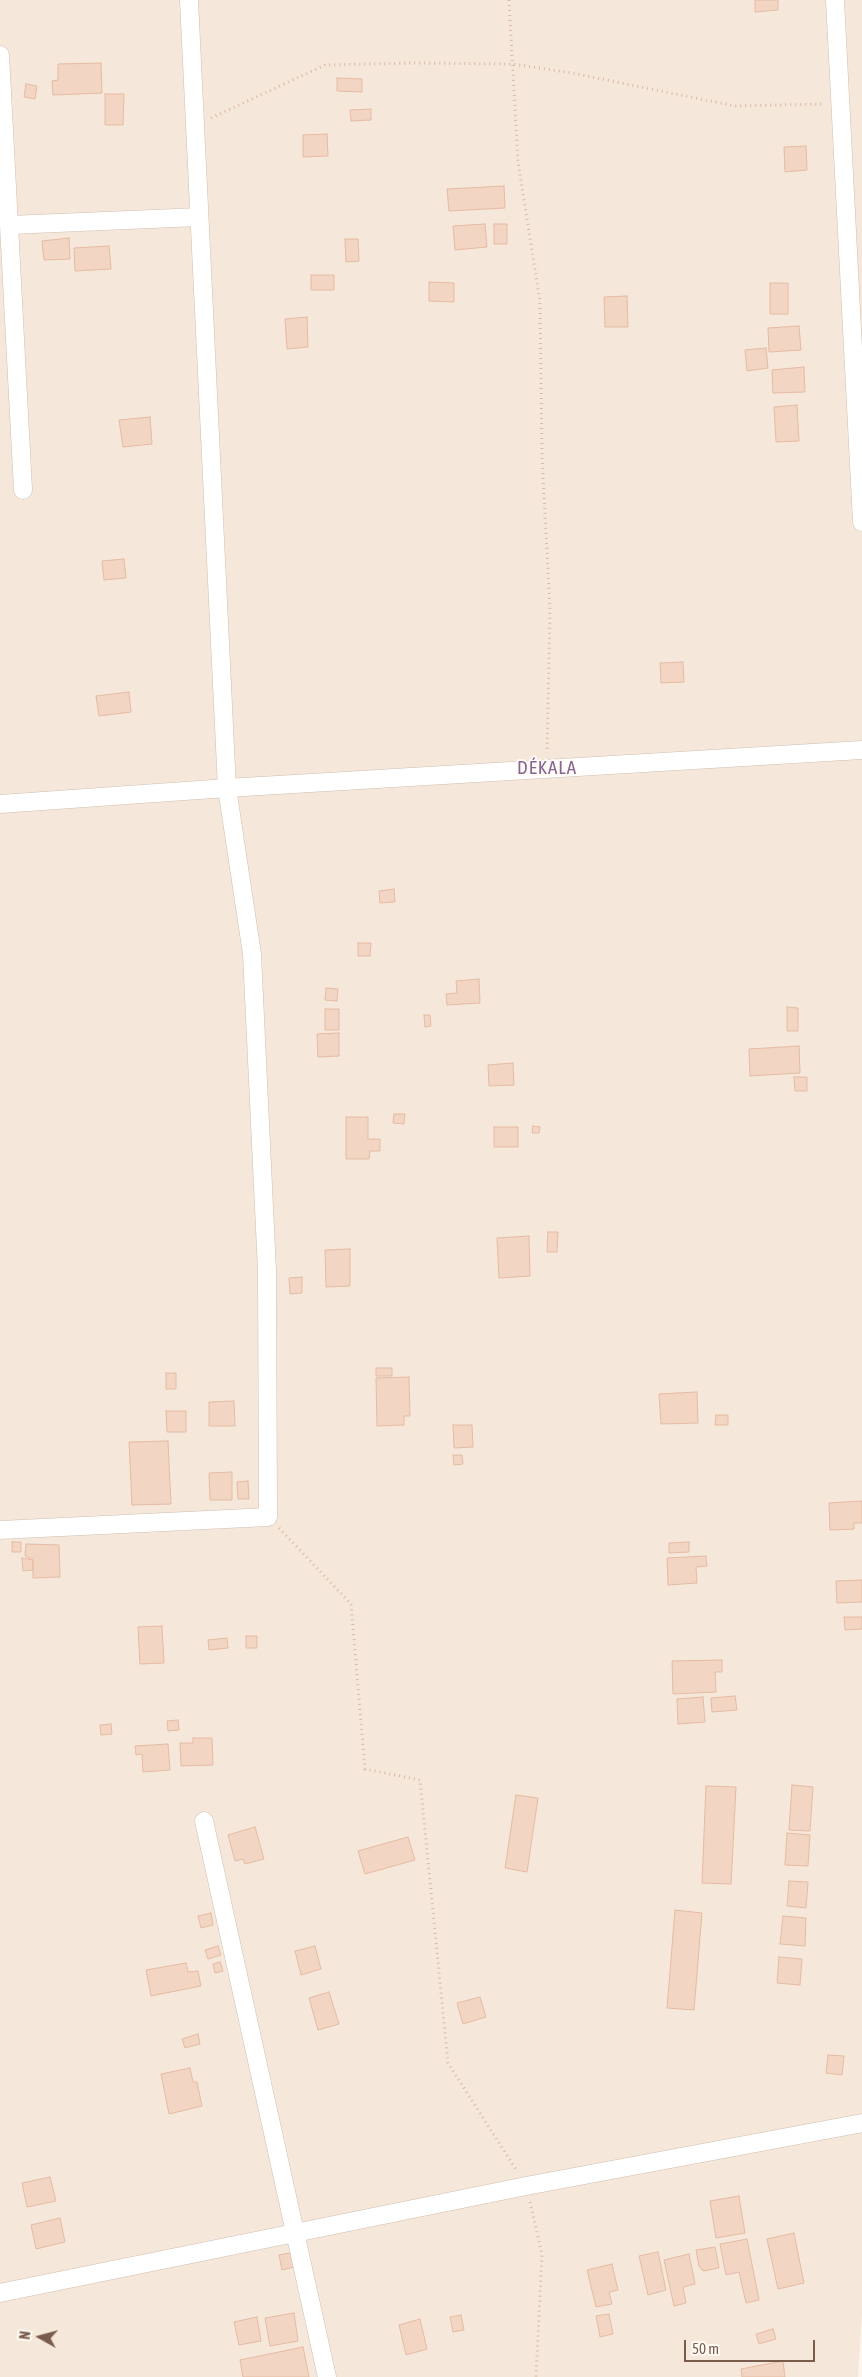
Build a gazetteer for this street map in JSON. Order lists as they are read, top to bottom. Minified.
{"districts":["DÉKALA"],"scale_bar":"50 m","north":"left"}
